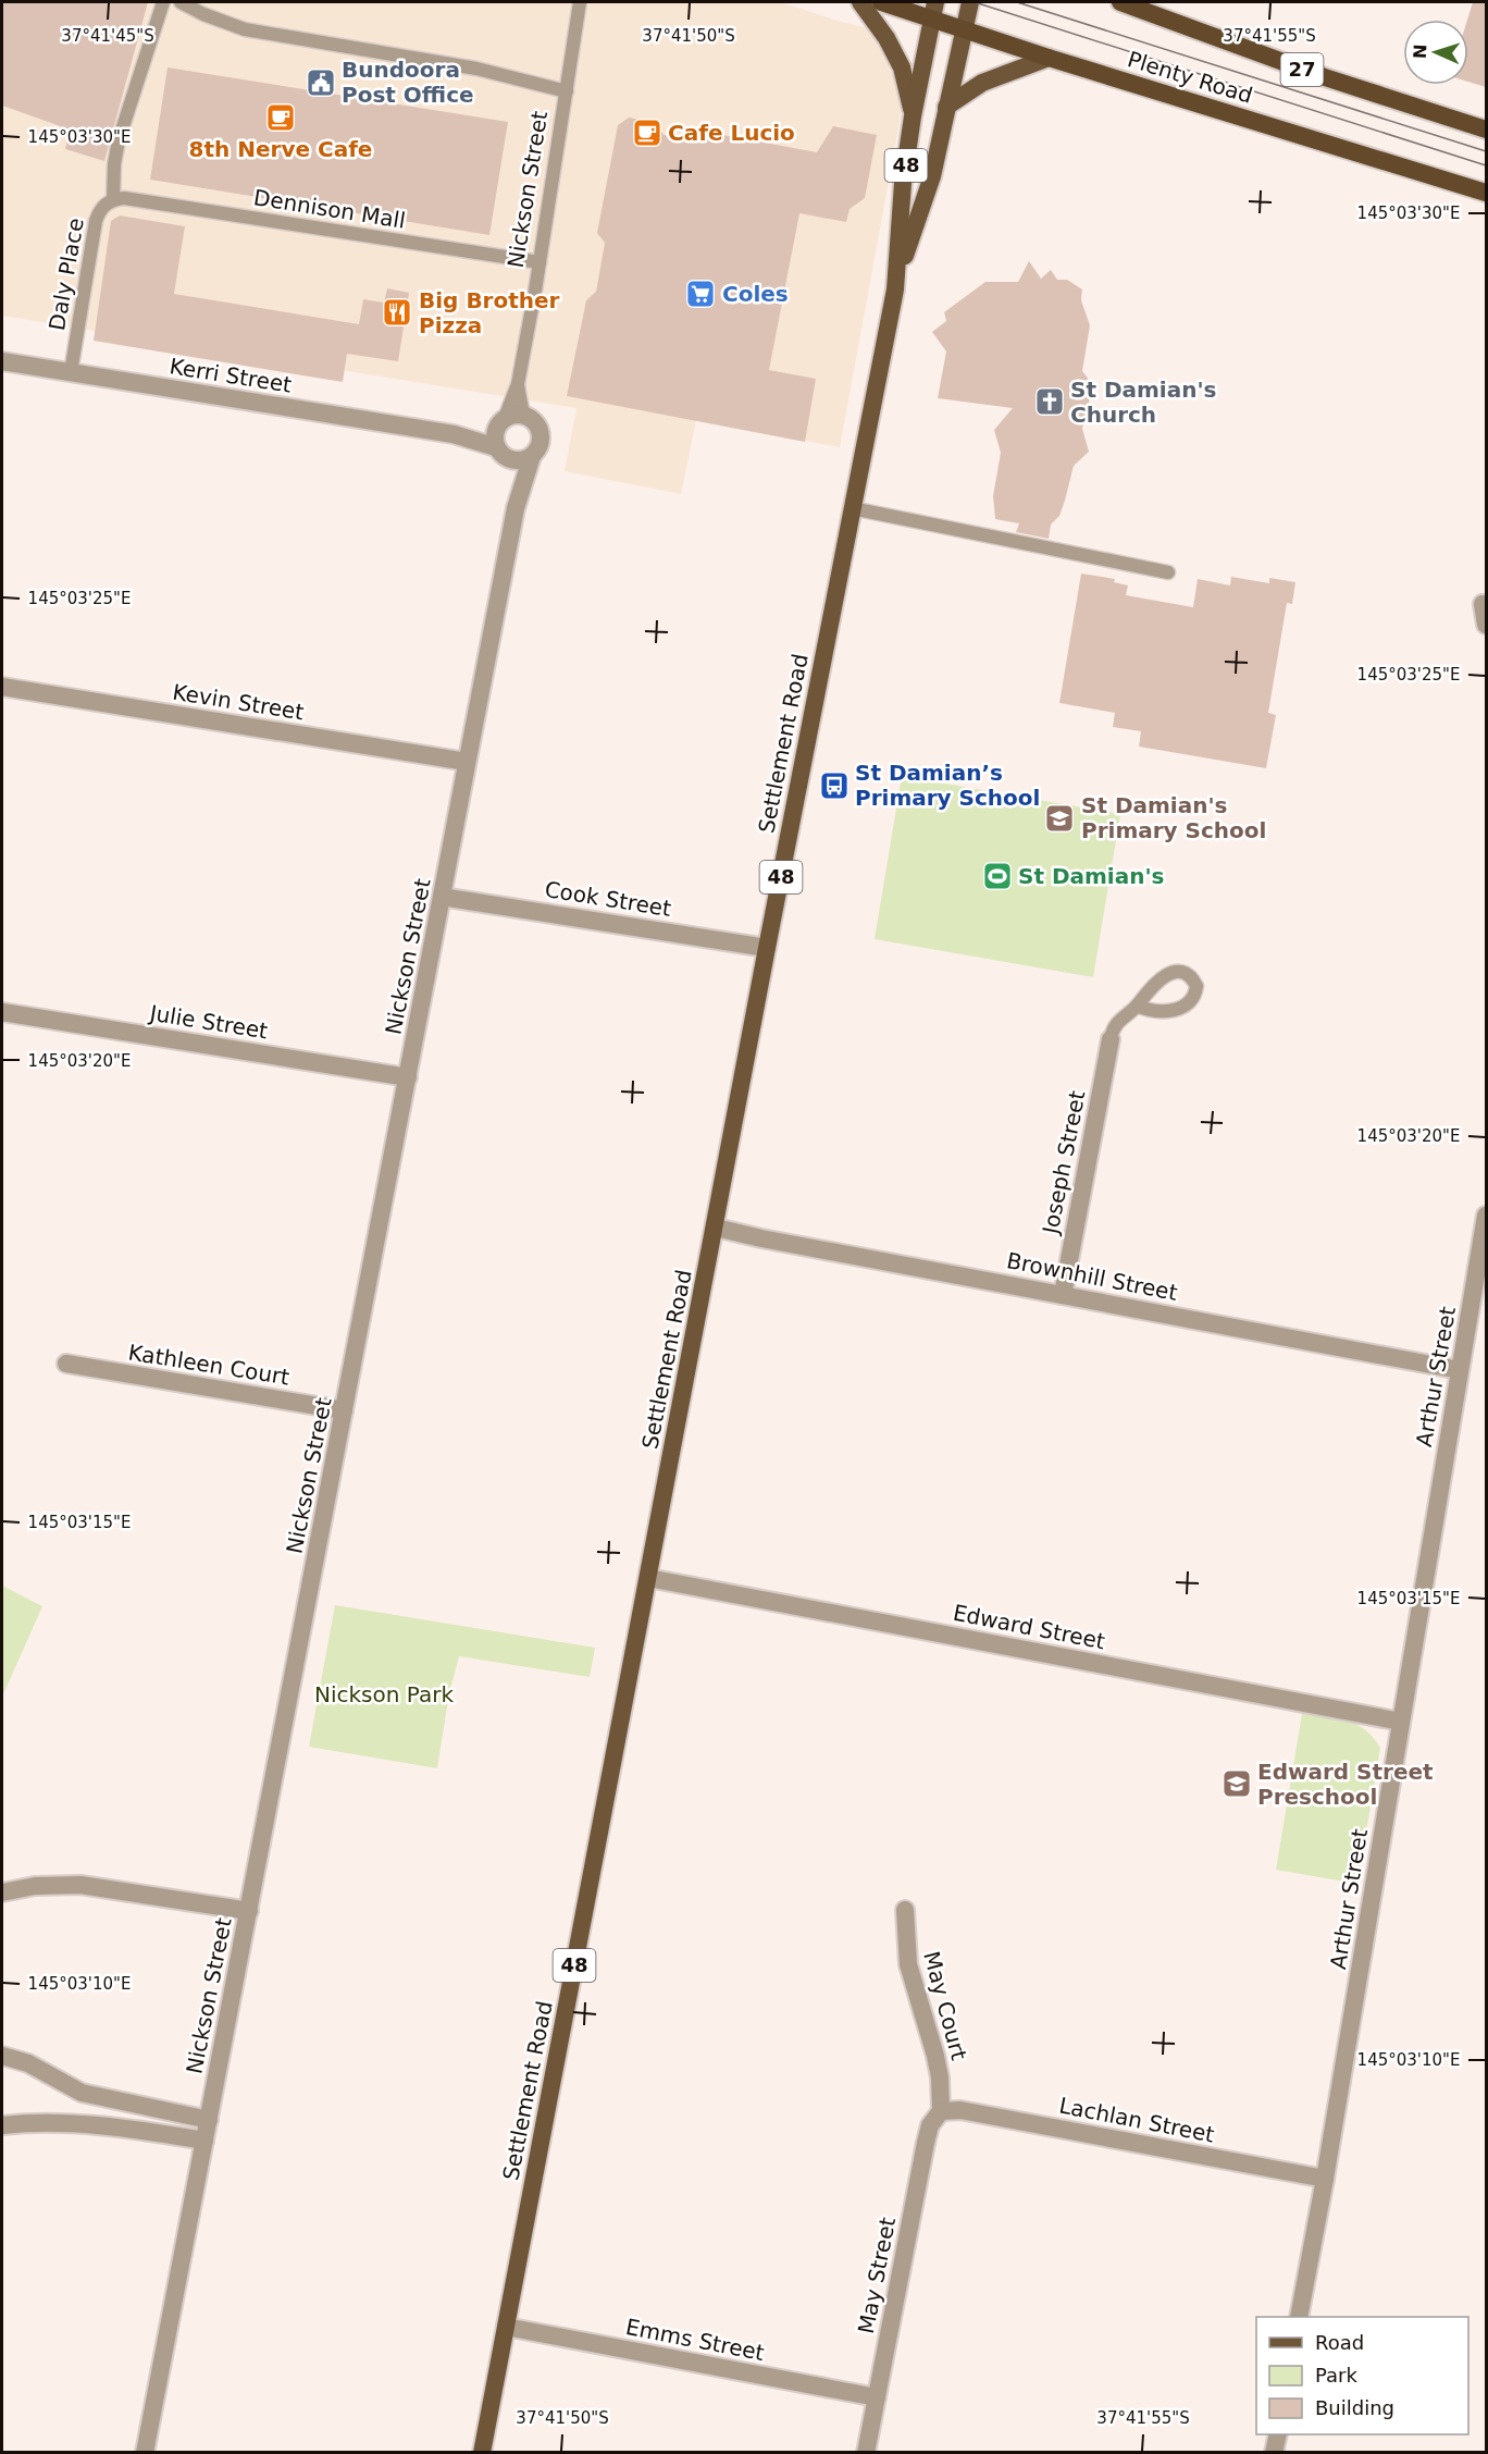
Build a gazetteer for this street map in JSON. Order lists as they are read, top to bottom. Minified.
{"streets":{"highway":["27","Plenty Road"],"main road":["48","Settlement Road"],"street":["Nickson Street","Kerri Street","Kevin Street","Cook Street","Julie Street","Joseph Street","Brownhill Street","Kathleen Court","Arthur Street","Edward Street","May Court","Lachlan Street","May Street","Emms Street"],"lane":["Dennison Mall","Daly Place"]},"crossings":[["Plenty Road","Settlement Road"],["Nickson Street","Dennison Mall"],["Nickson Street","Kerri Street"],["Nickson Street","Kevin Street"],["Nickson Street","Cook Street"],["Nickson Street","Julie Street"],["Nickson Street","Kathleen Court"],["Dennison Mall","Daly Place"],["Daly Place","Kerri Street"],["Settlement Road","Cook Street"],["Settlement Road","Brownhill Street"],["Settlement Road","Edward Street"],["Settlement Road","Emms Street"],["Joseph Street","Brownhill Street"],["Brownhill Street","Arthur Street"],["Arthur Street","Edward Street"],["Arthur Street","Lachlan Street"],["May Court","Lachlan Street"],["May Court","May Street"],["Lachlan Street","May Street"],["May Street","Emms Street"]],"parks":["Nickson Park"],"places":{"public building":["Bundoora Post Office"],"cafe":["8th Nerve Cafe","Cafe Lucio"],"supermarket":["Coles"],"restaurant":["Big Brother Pizza"],"church":["St Damian's Church"],"bus stop":["St Damian’s Primary School"],"school or university":["St Damian's Primary School","Edward Street Preschool"],"sports":["St Damian's"]},"legend":["Road","Park","Building"],"north":"left","coordinates":["37°41'50\"S","37°41'55\"S","37°41'45\"S","145°03'30\"E","145°03'25\"E","145°03'20\"E","145°03'15\"E","145°03'10\"E"]}
